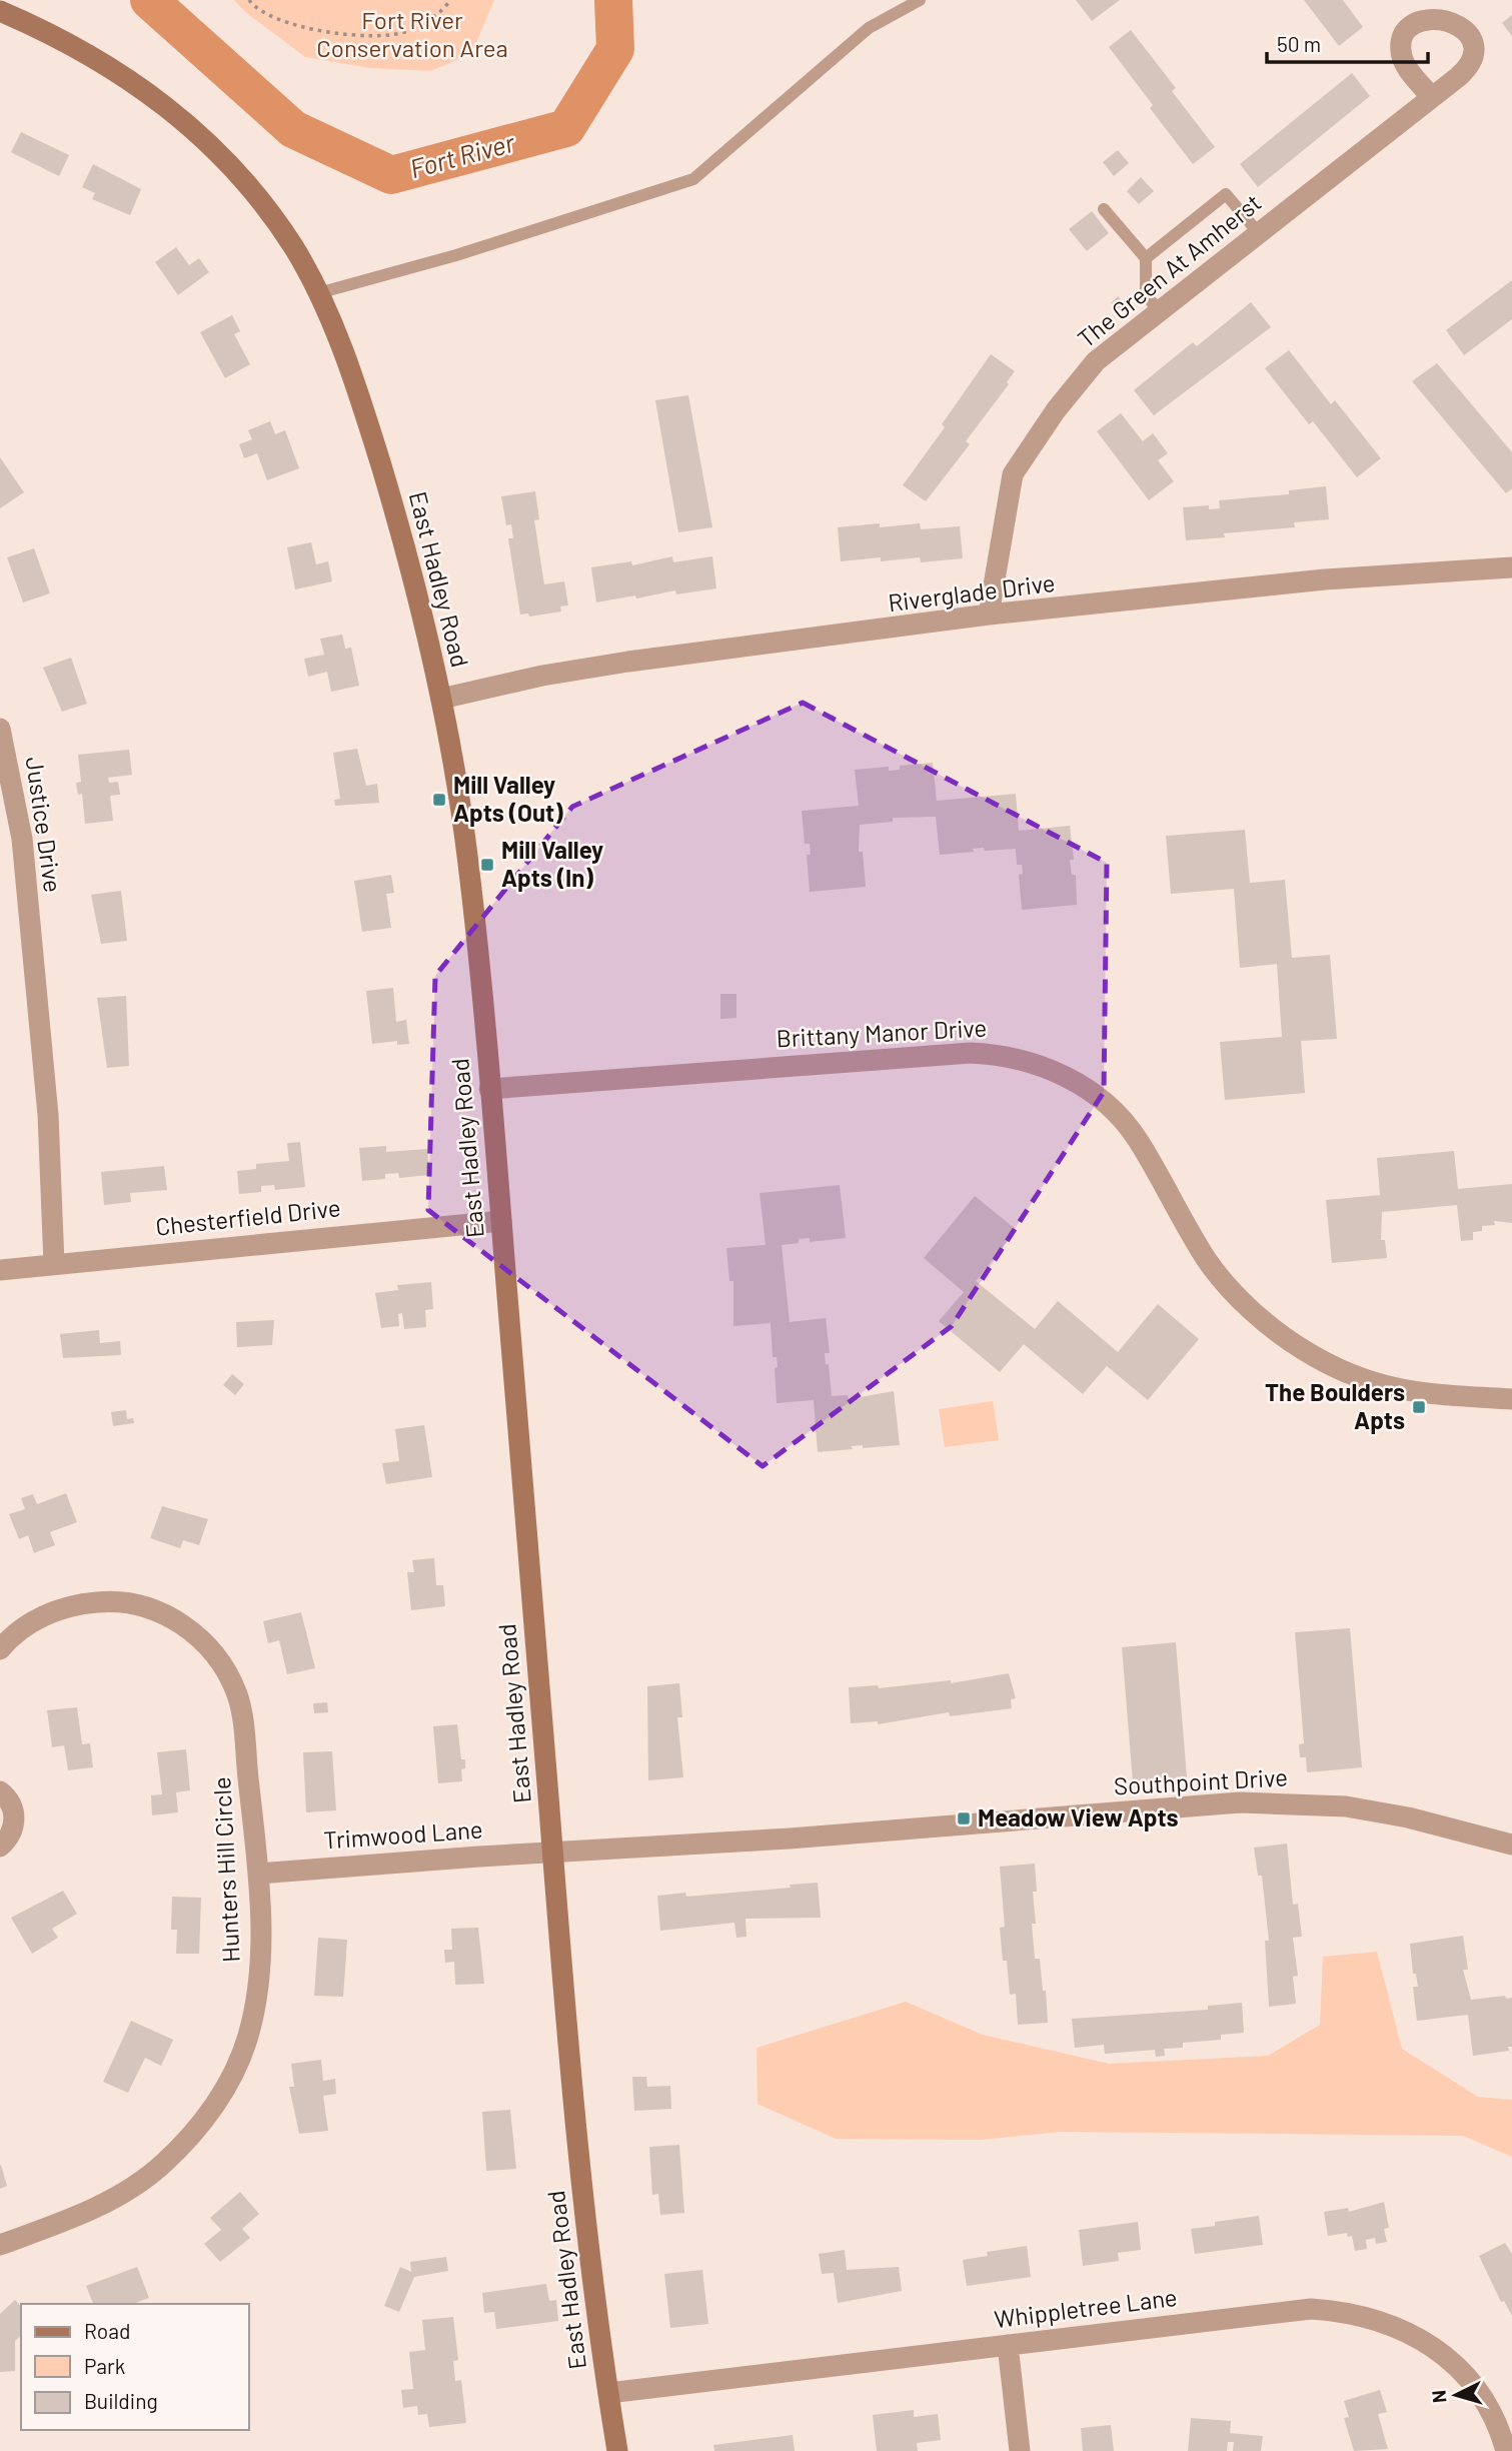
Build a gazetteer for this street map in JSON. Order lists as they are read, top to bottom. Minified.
{"streets":{"street":["The Green At Amherst","East Hadley Road","Riverglade Drive","Justice Drive","Brittany Manor Drive","Chesterfield Drive","Southpoint Drive","Trimwood Lane","Hunters Hill Circle","Whippletree Lane"]},"crossings":[["The Green At Amherst","Riverglade Drive"],["East Hadley Road","Riverglade Drive"],["East Hadley Road","Brittany Manor Drive"],["East Hadley Road","Chesterfield Drive"],["East Hadley Road","Southpoint Drive"],["East Hadley Road","Trimwood Lane"],["East Hadley Road","Whippletree Lane"],["Justice Drive","Chesterfield Drive"],["Southpoint Drive","Trimwood Lane"],["Trimwood Lane","Hunters Hill Circle"]],"water":["Fort River"],"parks":["Fort River Conservation Area"],"places":{"transit":["Mill Valley Apts (Out)","Mill Valley Apts (In)","The Boulders Apts","Meadow View Apts"]},"legend":["Road","Park","Building"],"scale_bar":"50 m","north":"left"}
